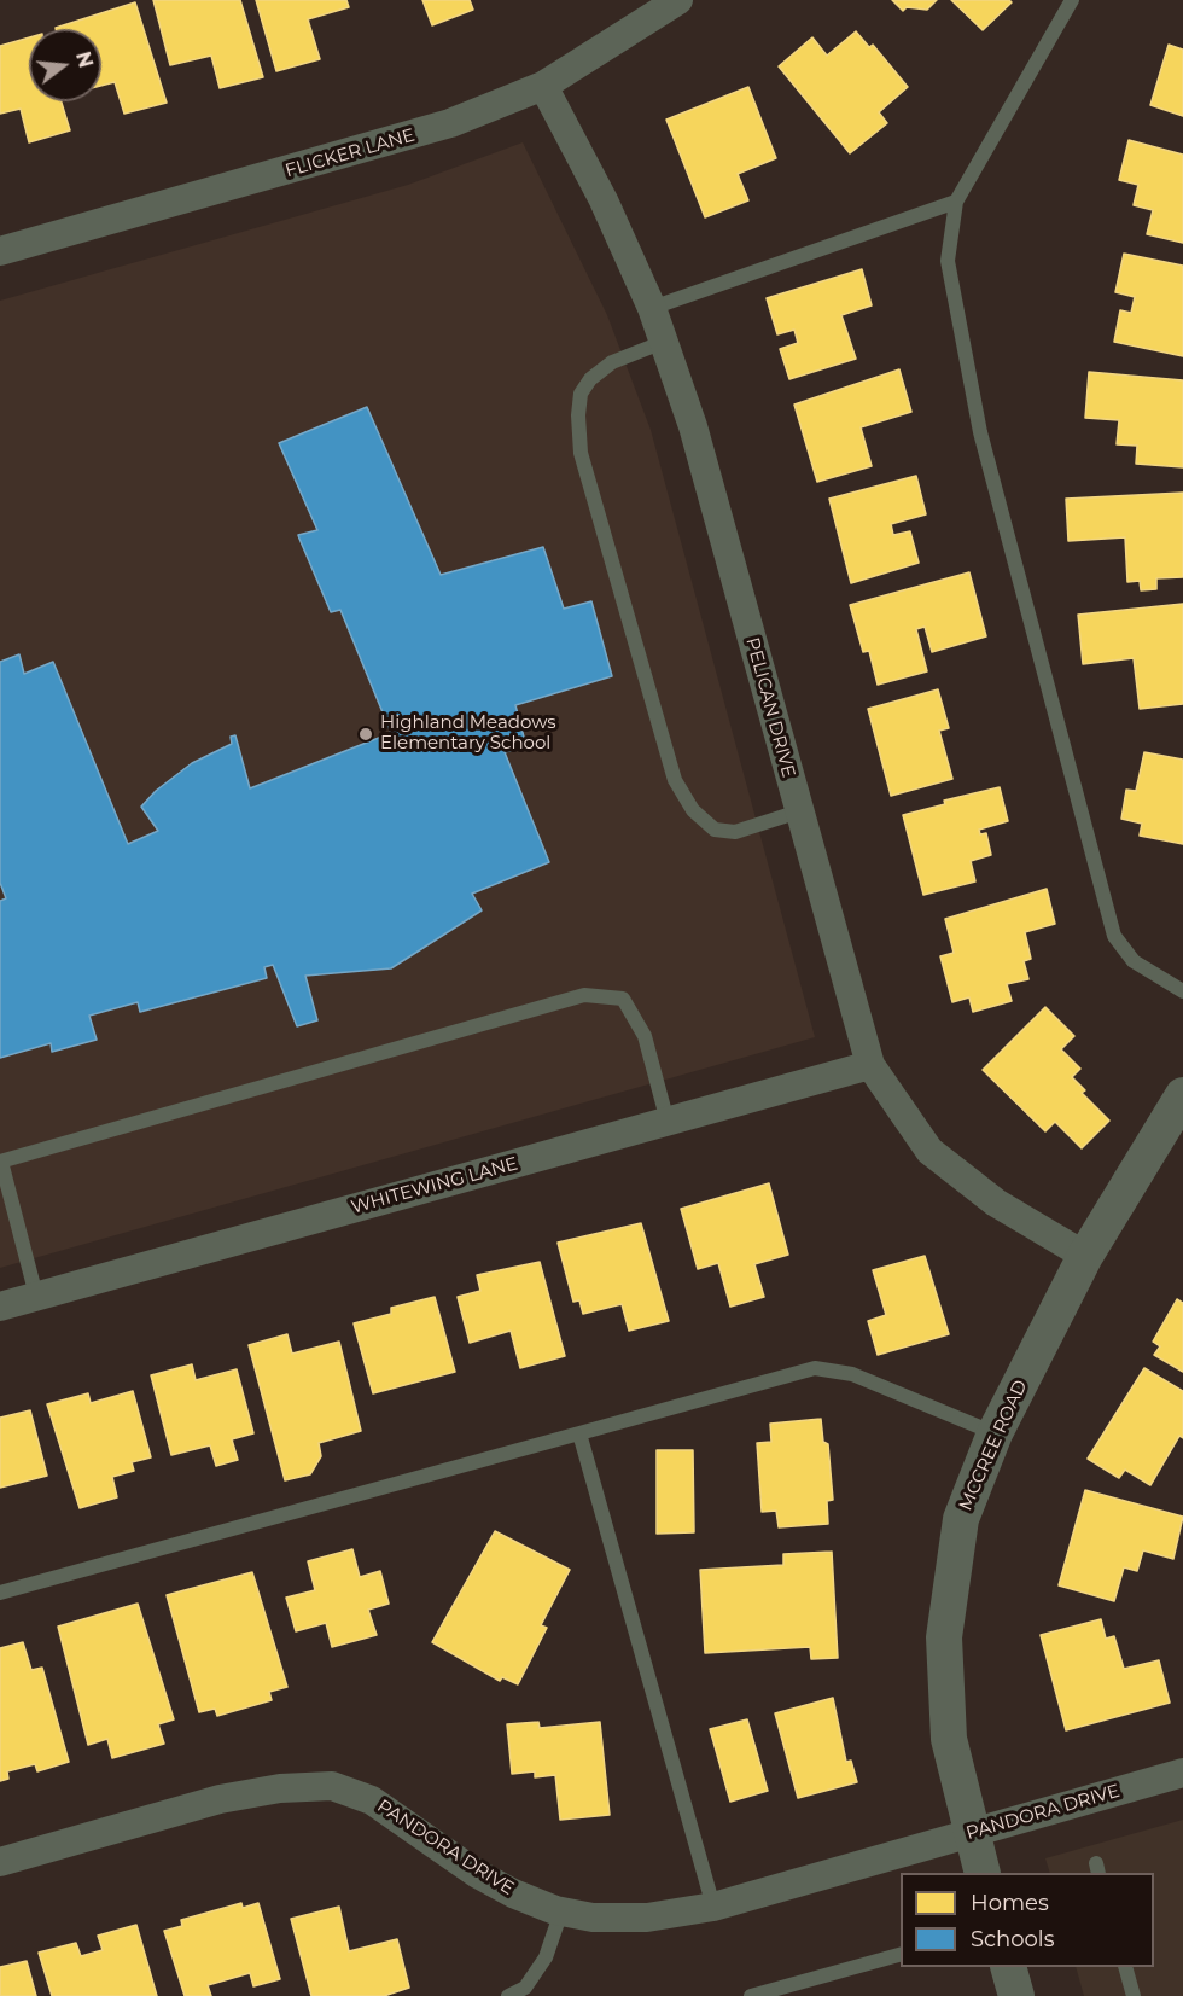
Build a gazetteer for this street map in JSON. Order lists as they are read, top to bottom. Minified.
{"streets":{"street":["FLICKER LANE","PELICAN DRIVE","WHITEWING LANE","MCCREE ROAD","PANDORA DRIVE"]},"crossings":[["FLICKER LANE","PELICAN DRIVE"],["PELICAN DRIVE","WHITEWING LANE"],["PELICAN DRIVE","MCCREE ROAD"],["MCCREE ROAD","PANDORA DRIVE"]],"places":["Highland Meadows Elementary School"],"legend":["Homes","Schools"],"north":"right"}
